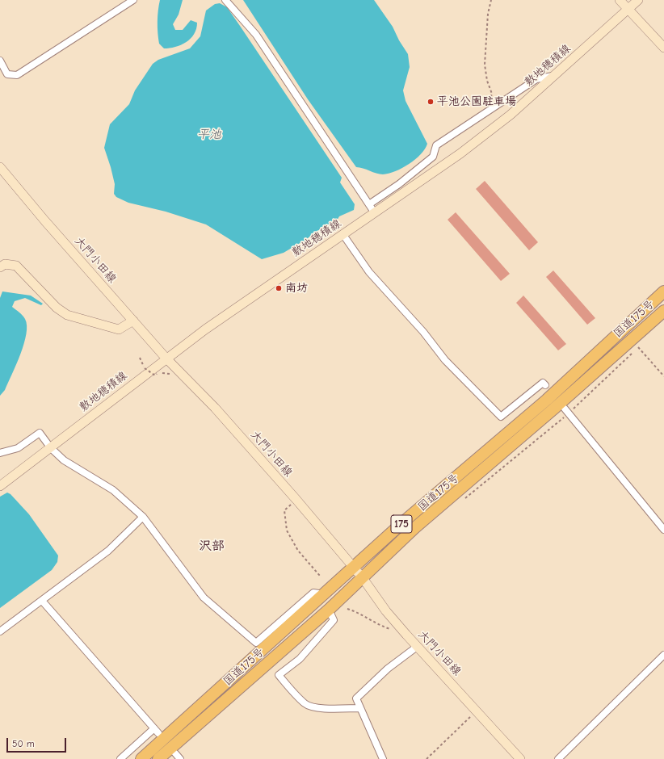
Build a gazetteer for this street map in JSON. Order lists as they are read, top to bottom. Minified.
{"streets":{"highway":["国道175号","175"],"main road":["敷地穂積線","大門小田線"]},"crossings":[["敷地穂積線","大門小田線"],["大門小田線","国道175号"]],"districts":["沢部"],"water":["平池"],"places":["平池公園駐車場","南坊"],"scale_bar":"50 m"}
